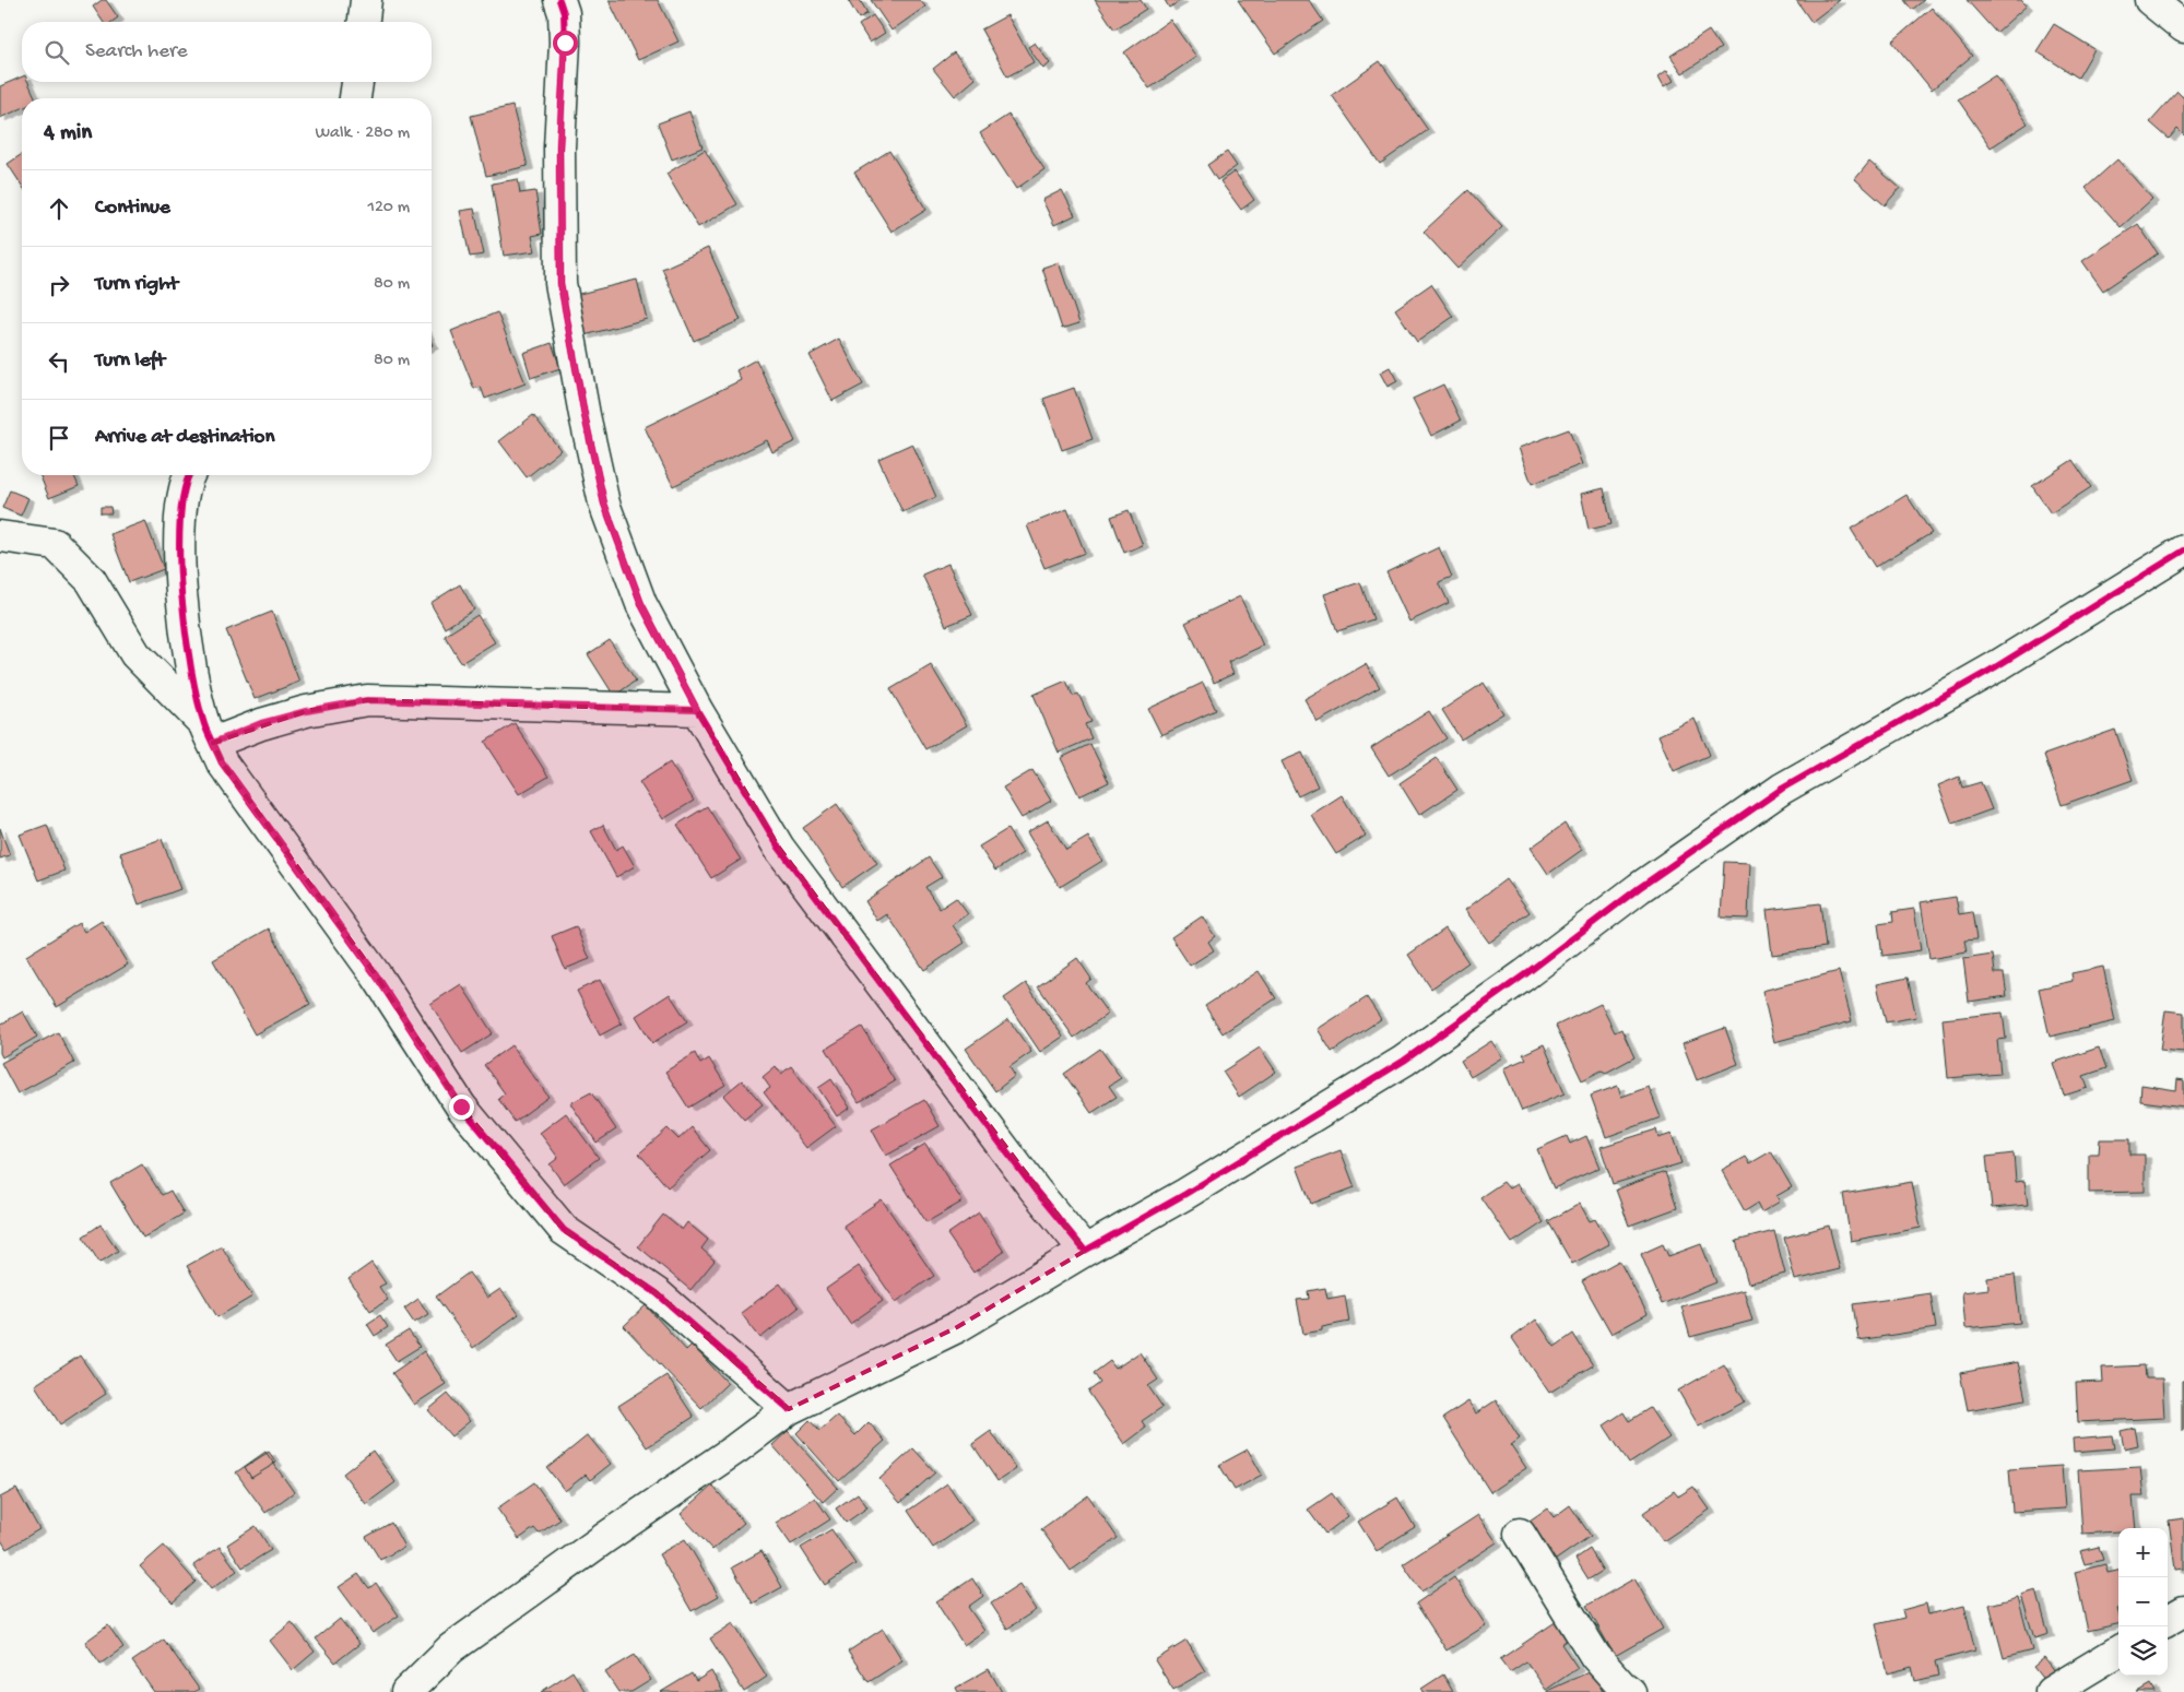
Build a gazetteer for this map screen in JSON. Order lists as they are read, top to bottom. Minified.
{"page":{"search":"Search here","heading":["4 min","Walk · 280 m"],"list":[["Continue","120 m"],["Turn right","80 m"],["Turn left","80 m"],"Arrive at destination"],"map_buttons":["+","−"]}}
